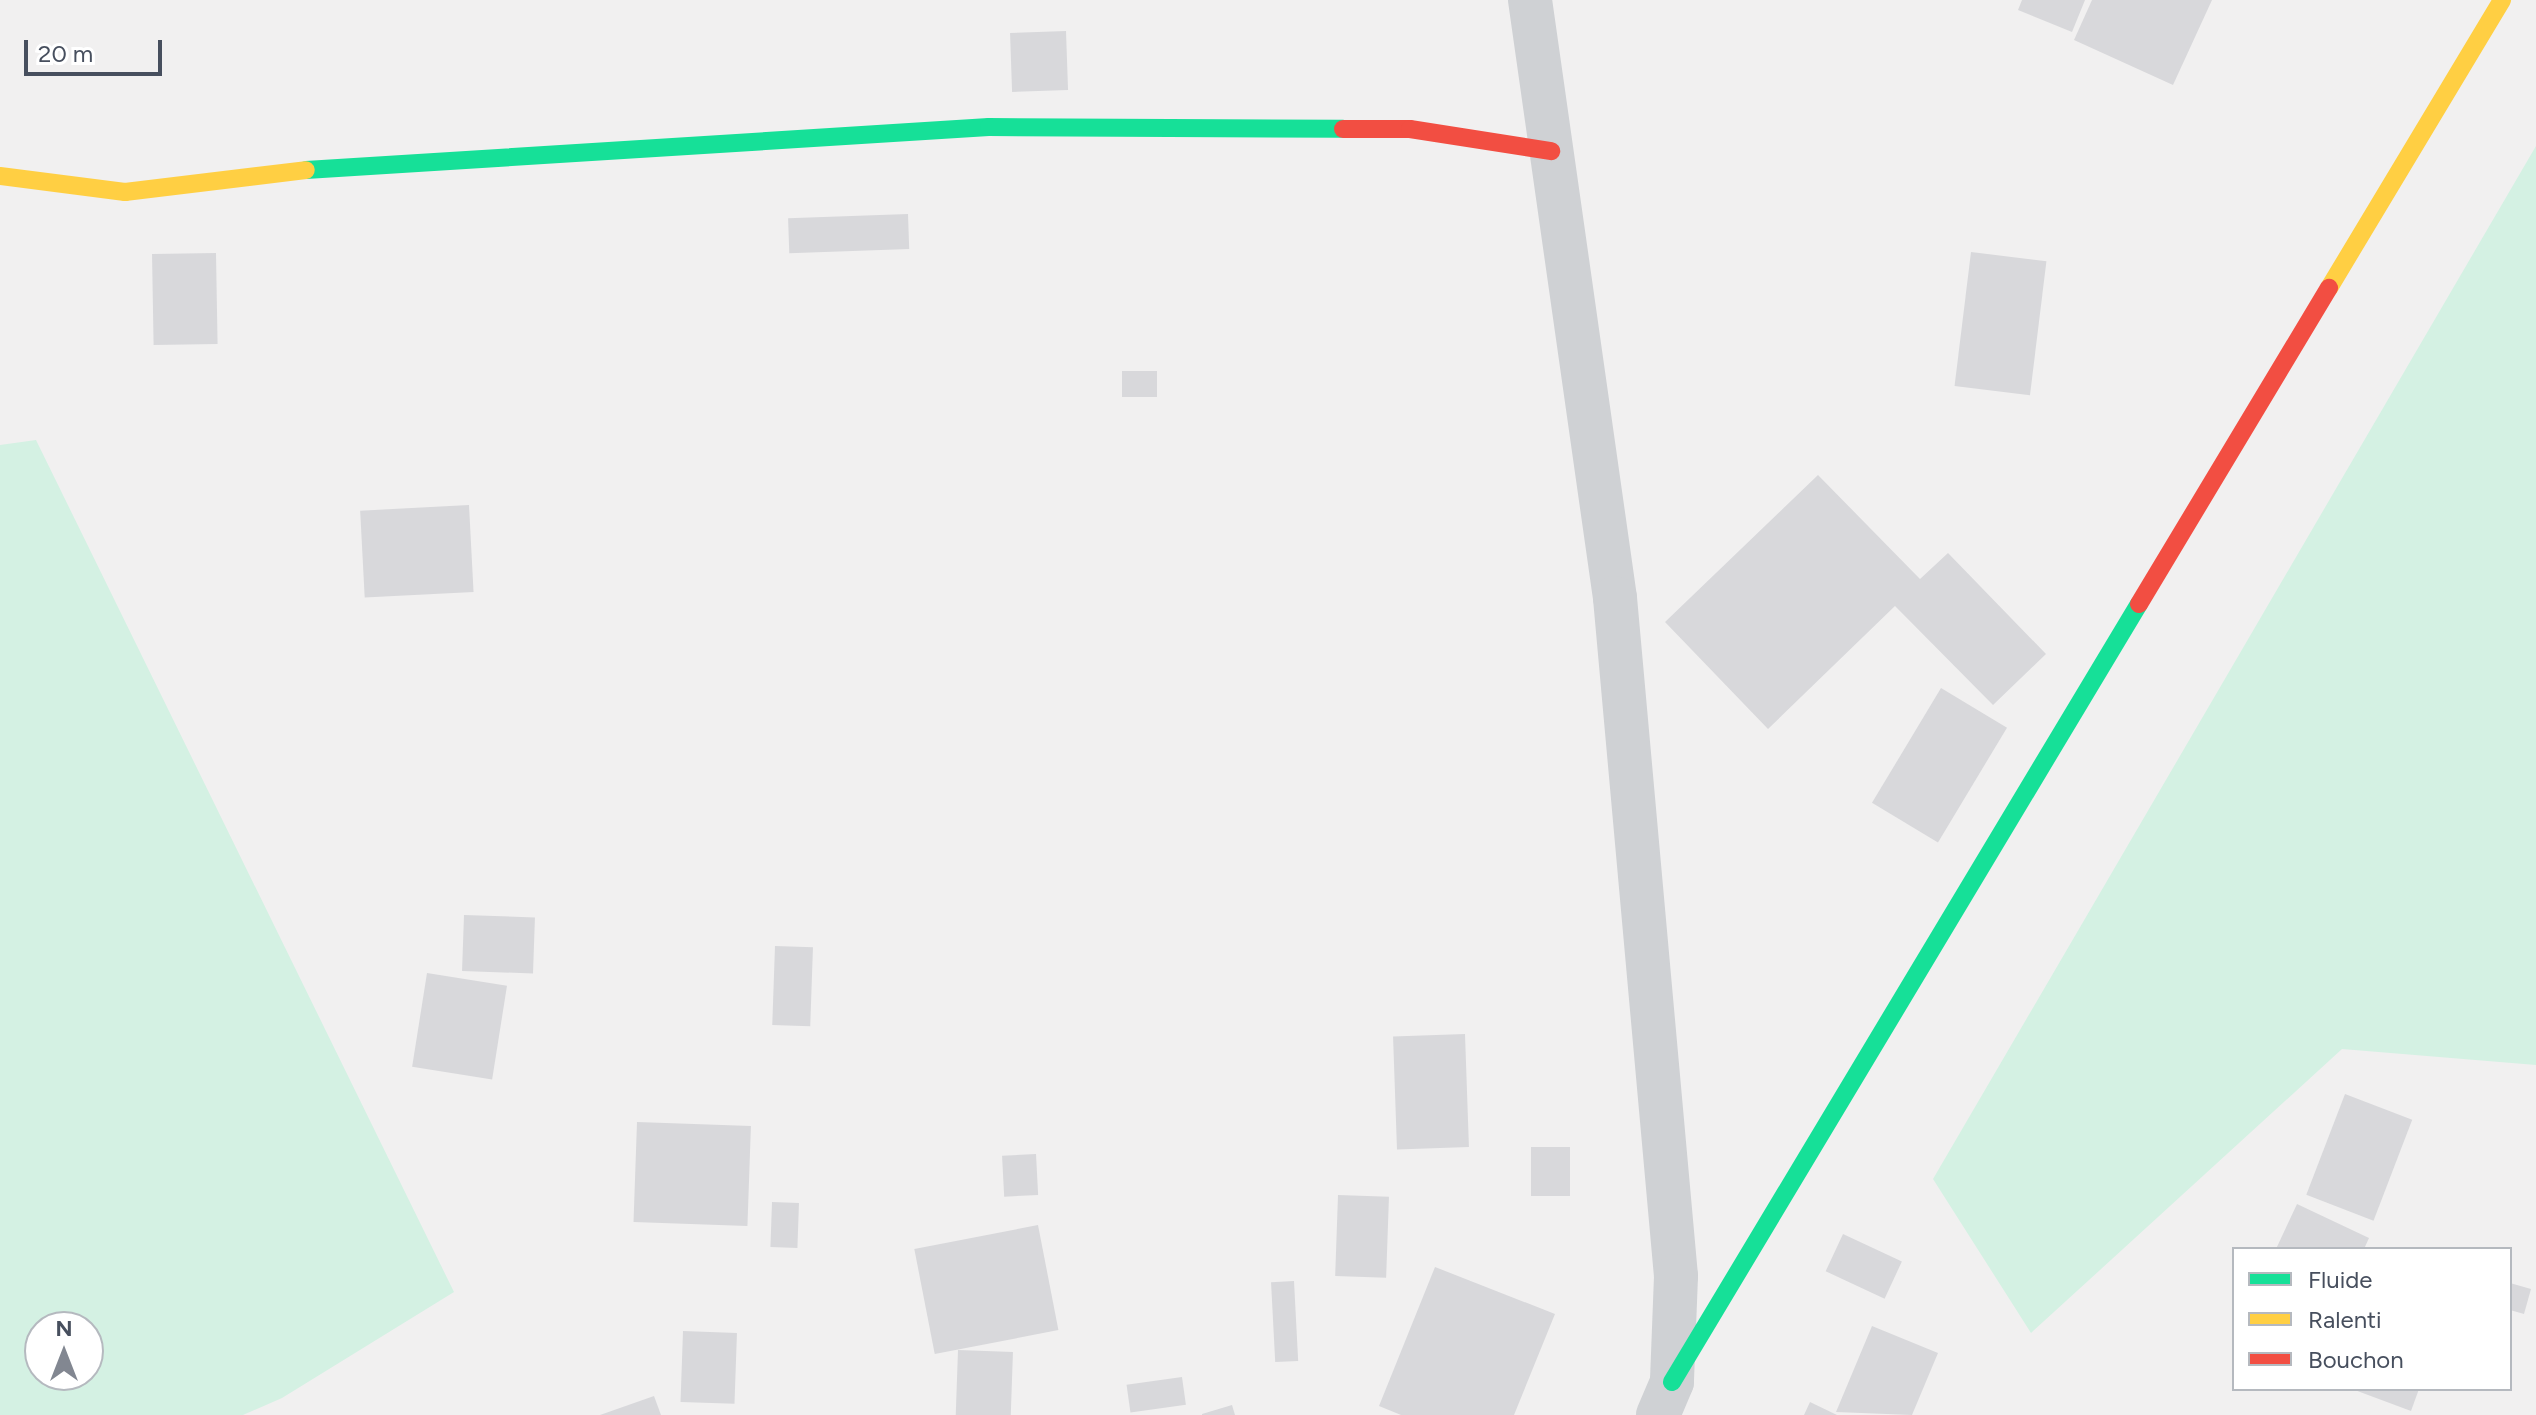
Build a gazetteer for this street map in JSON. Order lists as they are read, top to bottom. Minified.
{"legend":["Fluide","Ralenti","Bouchon"],"scale_bar":"20 m","north":"top"}
